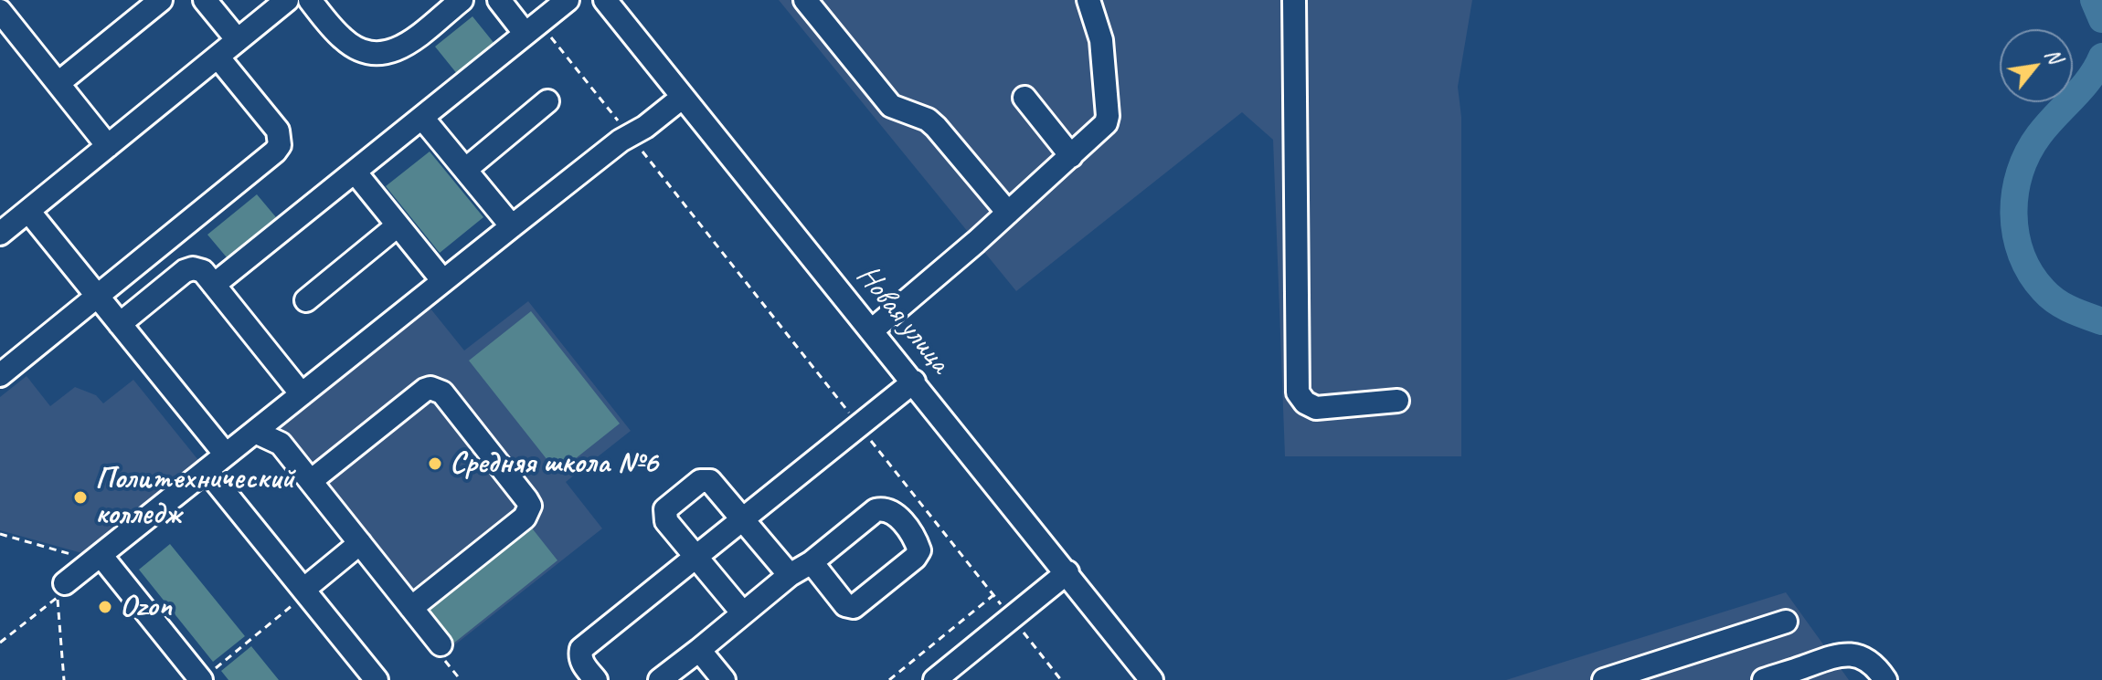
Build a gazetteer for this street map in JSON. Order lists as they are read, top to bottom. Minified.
{"streets":{"street":["Новая улица"]},"places":["Средняя школа №6","Политехнический колледж","Ozon"],"north":"top right"}
